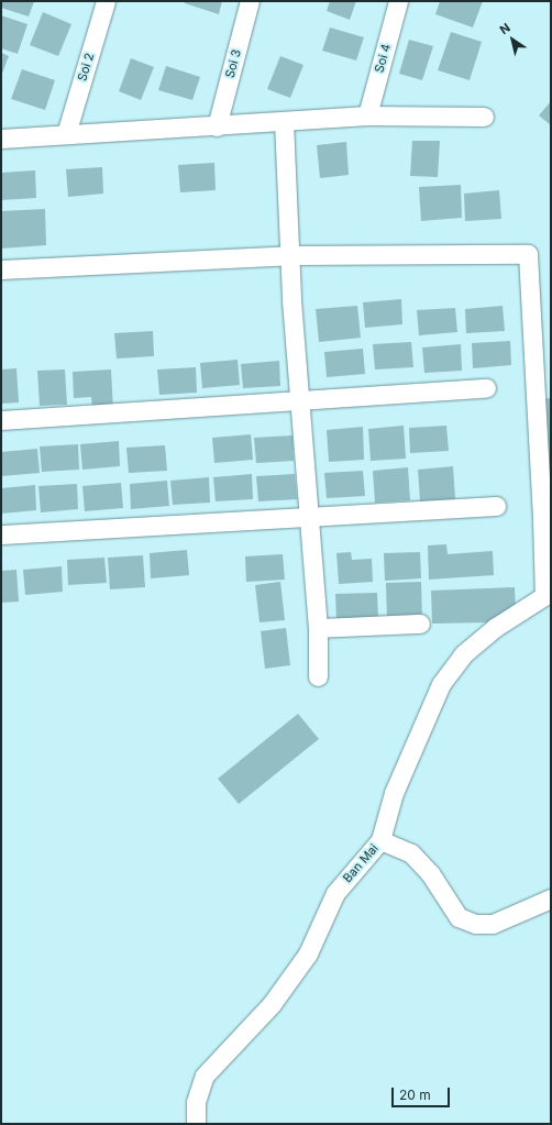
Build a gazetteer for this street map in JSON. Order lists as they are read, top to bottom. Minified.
{"streets":{"street":["Soi 4","Soi 3","Soi 2","Ban Mai"]},"scale_bar":"20 m","north":"top left"}
